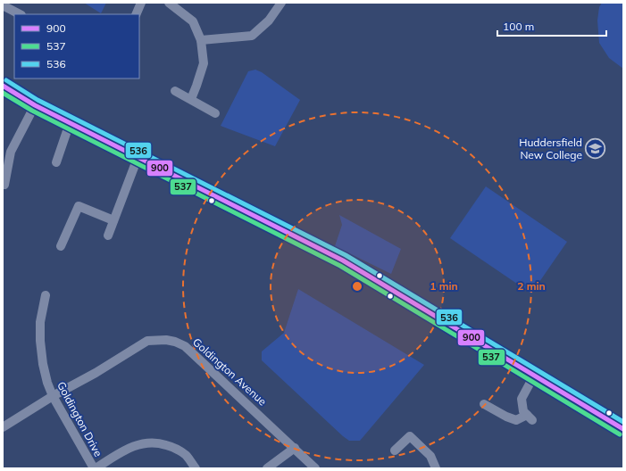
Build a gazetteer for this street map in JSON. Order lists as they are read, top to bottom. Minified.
{"streets":{"street":["Goldington Avenue","Goldington Drive"]},"crossings":[["Goldington Avenue","Goldington Drive"]],"places":{"school or university":["Huddersfield New College"]},"lines":["transit line 536","transit line 900","transit line 537"],"legend":["900","537","536"],"scale_bar":"100 m","rings":["1 min","2 min"]}
